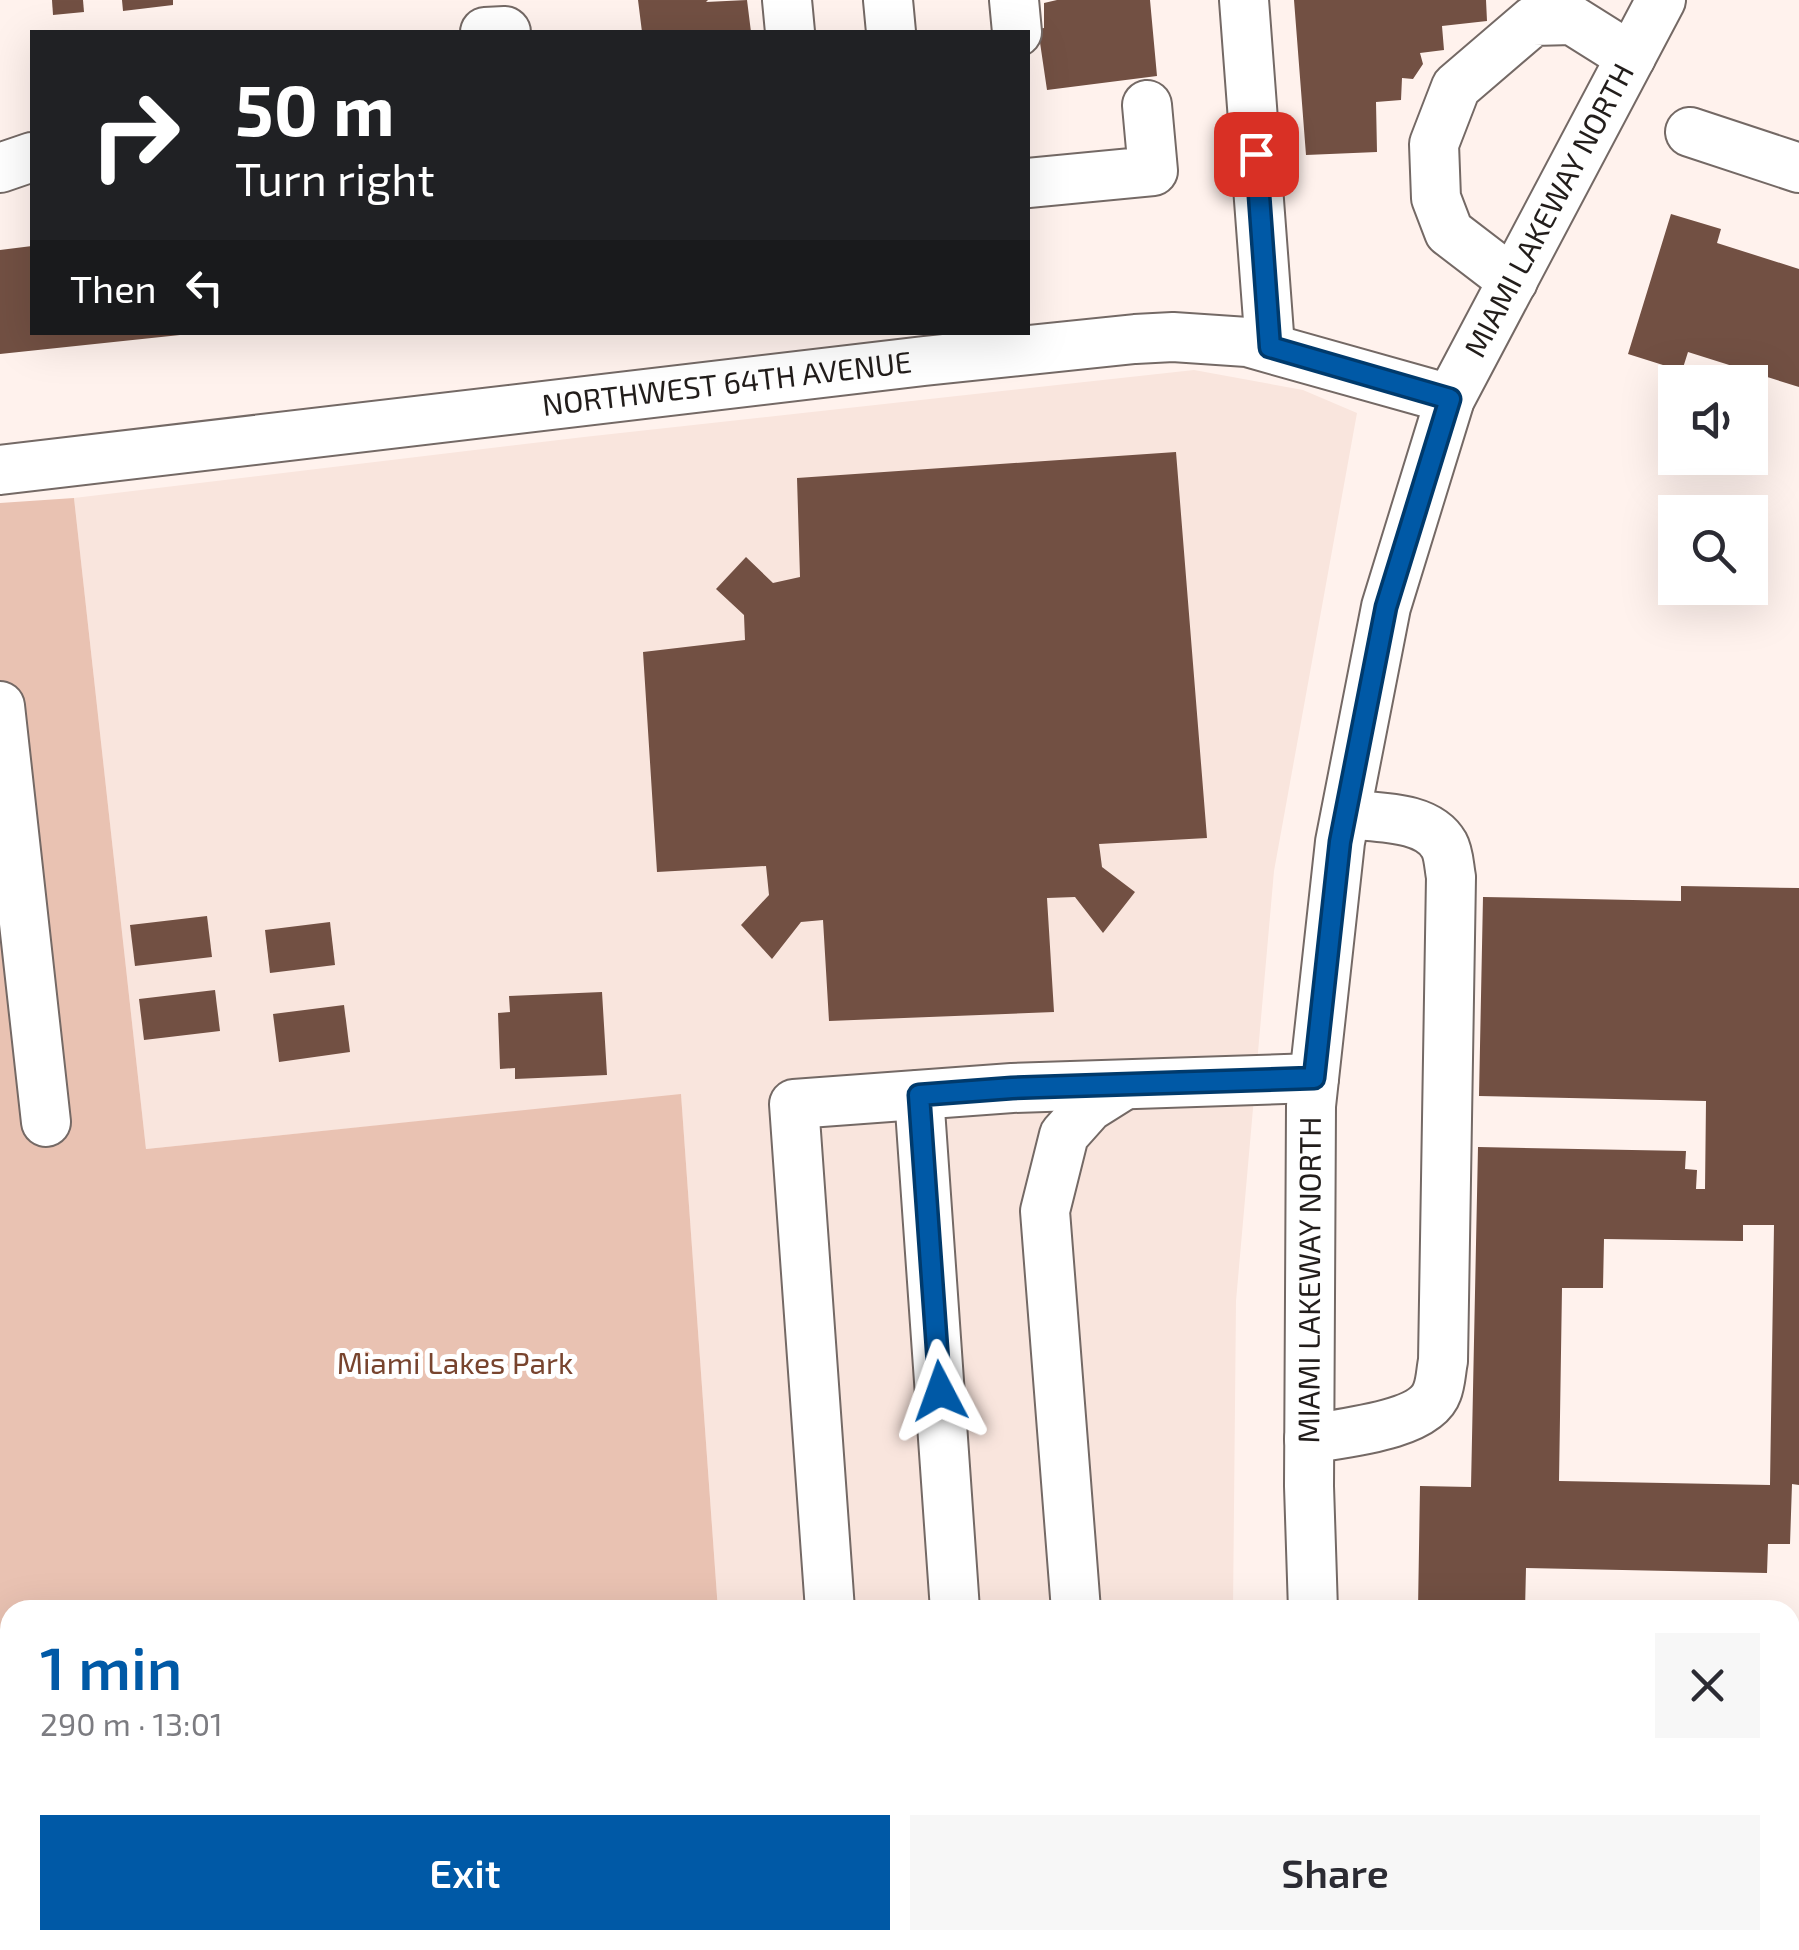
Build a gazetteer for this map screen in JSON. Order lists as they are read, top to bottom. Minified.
{"streets":{"street":["MIAMI LAKEWAY NORTH","NORTHWEST 64TH AVENUE"]},"crossings":[["MIAMI LAKEWAY NORTH","NORTHWEST 64TH AVENUE"]],"parks":["Miami Lakes Park"],"page":{"turn":["50 m","Turn right"],"then":"Then","heading":["1 min","290 m · 13:01"],"buttons":["Exit","Share"]}}
